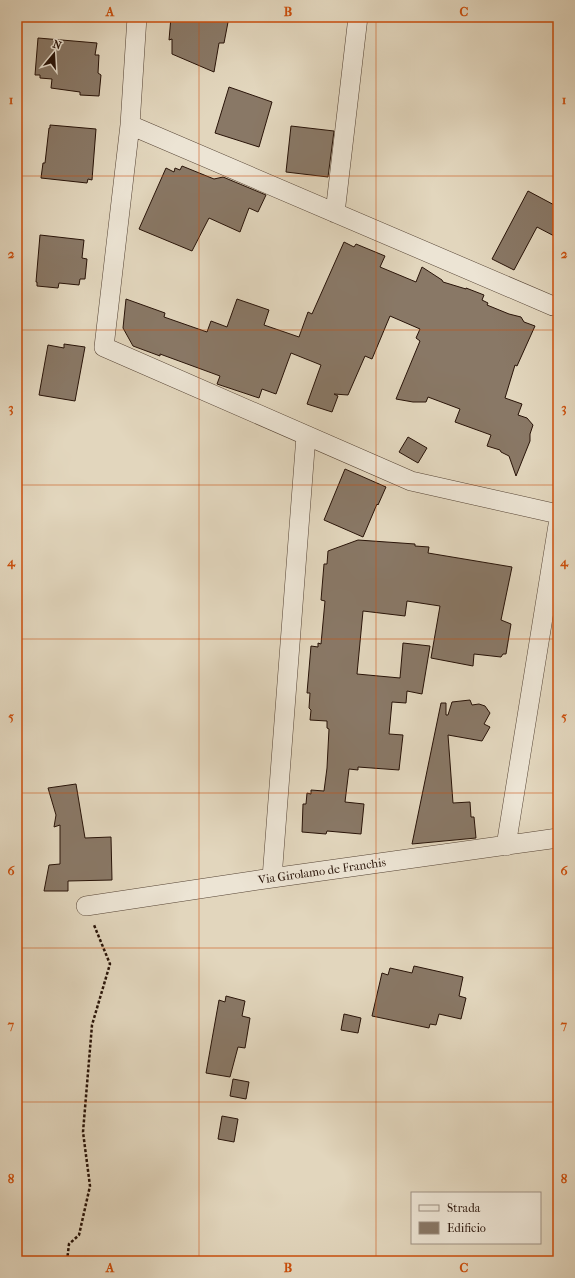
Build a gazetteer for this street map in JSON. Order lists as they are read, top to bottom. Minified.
{"streets":{"street":["Via Girolamo de Franchis"]},"legend":["Strada","Edificio"],"north":"top","grid":{"columns":["A","B","C"],"rows":["1","2","3","4","5","6","7","8"]}}
